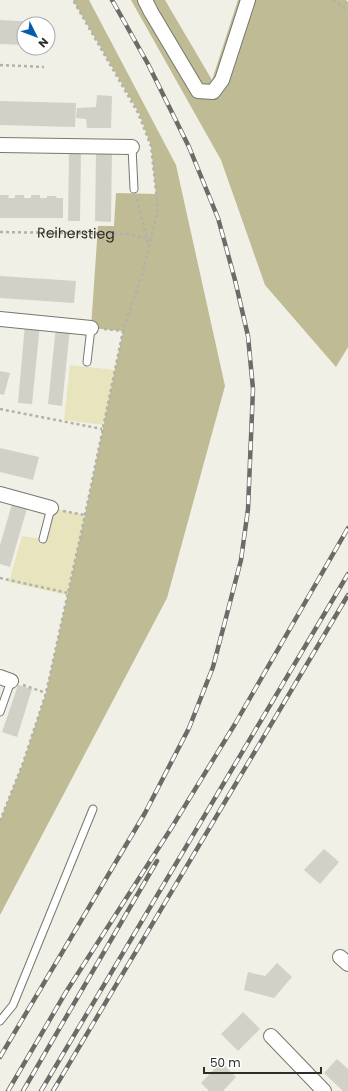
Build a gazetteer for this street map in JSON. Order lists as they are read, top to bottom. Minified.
{"streets":{"path":["Reiherstieg"]},"scale_bar":"50 m","north":"bottom right"}
